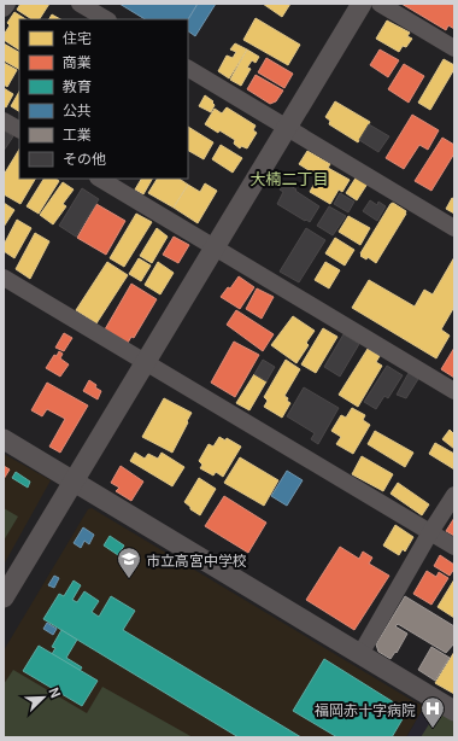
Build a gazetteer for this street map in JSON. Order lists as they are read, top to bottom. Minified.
{"districts":["大楠二丁目"],"places":{"school or university":["市立高宮中学校"],"hospital":["福岡赤十字病院"]},"legend":["住宅","商業","教育","公共","工業","その他"],"north":"top right"}
